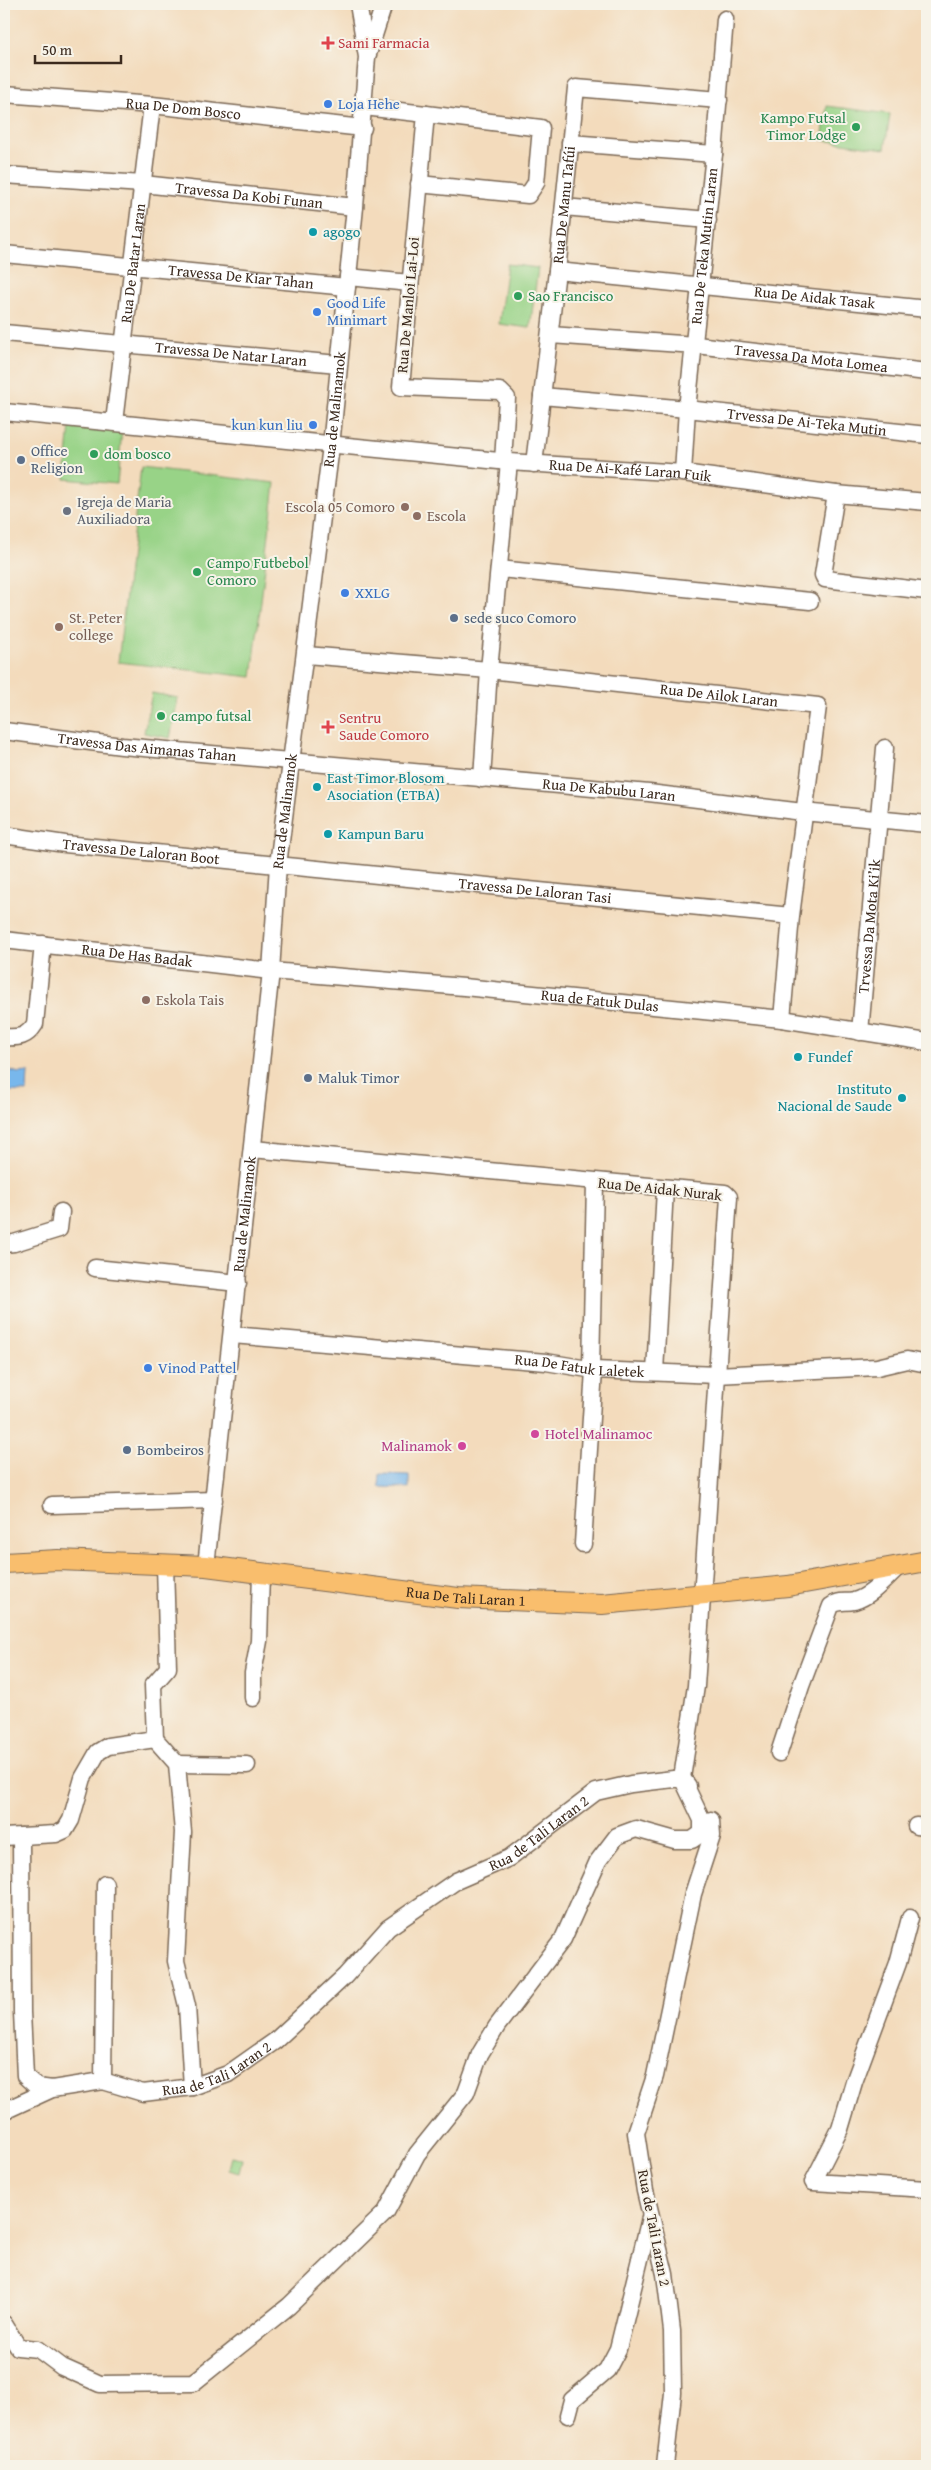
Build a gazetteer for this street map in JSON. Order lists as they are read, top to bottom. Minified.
{"streets":{"main road":["Rua De Tali Laran 1"],"street":["Rua De Dom Bosco","Travessa Da Kobi Funan","Rua De Manu Tafúi","Rua De Teka Mutin Laran","Rua De Batar Laran","Travessa De Kiar Tahan","Rua De Aidak Tasak","Rua De Manloi Lai-Loi","Travessa De Natar Laran","Travessa Da Mota Lomea","Rua de Malinamok","Trvessa De Ai-Teka Mutin","Rua De Ai-Kafé Laran Fuik","Rua De Ailok Laran","Travessa Das Aimanas Tahan","Rua De Kabubu Laran","Travessa De Laloran Boot","Travessa De Laloran Tasi","Trvessa Da Mota Ki’ik","Rua De Has Badak","Rua de Fatuk Dulas","Rua De Aidak Nurak","Rua De Fatuk Laletek","Rua de Tali Laran 2"]},"crossings":[["Rua De Dom Bosco","Rua De Batar Laran"],["Rua De Dom Bosco","Rua de Malinamok"],["Travessa Da Kobi Funan","Rua De Batar Laran"],["Travessa Da Kobi Funan","Rua de Malinamok"],["Rua De Manu Tafúi","Rua De Teka Mutin Laran"],["Rua De Manu Tafúi","Rua De Aidak Tasak"],["Rua De Manu Tafúi","Travessa Da Mota Lomea"],["Rua De Manu Tafúi","Trvessa De Ai-Teka Mutin"],["Rua De Manu Tafúi","Rua De Ai-Kafé Laran Fuik"],["Rua De Teka Mutin Laran","Rua De Aidak Tasak"],["Rua De Teka Mutin Laran","Travessa Da Mota Lomea"],["Rua De Teka Mutin Laran","Trvessa De Ai-Teka Mutin"],["Rua De Teka Mutin Laran","Rua De Ai-Kafé Laran Fuik"],["Rua De Batar Laran","Travessa De Kiar Tahan"],["Rua De Batar Laran","Travessa De Natar Laran"],["Travessa De Kiar Tahan","Rua De Manloi Lai-Loi"],["Travessa De Kiar Tahan","Rua de Malinamok"],["Rua De Manloi Lai-Loi","Rua De Ai-Kafé Laran Fuik"],["Travessa De Natar Laran","Rua de Malinamok"],["Rua de Malinamok","Rua De Ai-Kafé Laran Fuik"],["Rua de Malinamok","Rua De Ailok Laran"],["Rua de Malinamok","Travessa Das Aimanas Tahan"],["Rua de Malinamok","Rua De Kabubu Laran"],["Rua de Malinamok","Travessa De Laloran Boot"],["Rua de Malinamok","Travessa De Laloran Tasi"],["Rua de Malinamok","Rua De Has Badak"],["Rua de Malinamok","Rua de Fatuk Dulas"],["Rua de Malinamok","Rua De Aidak Nurak"],["Rua de Malinamok","Rua De Fatuk Laletek"],["Rua de Malinamok","Rua De Tali Laran 1"],["Rua De Ailok Laran","Rua De Kabubu Laran"],["Rua De Ailok Laran","Travessa De Laloran Tasi"],["Rua De Ailok Laran","Rua de Fatuk Dulas"],["Travessa Das Aimanas Tahan","Rua De Kabubu Laran"],["Rua De Kabubu Laran","Trvessa Da Mota Ki’ik"],["Travessa De Laloran Boot","Travessa De Laloran Tasi"],["Trvessa Da Mota Ki’ik","Rua de Fatuk Dulas"],["Rua De Has Badak","Rua de Fatuk Dulas"],["Rua De Aidak Nurak","Rua De Fatuk Laletek"],["Rua De Aidak Nurak","Rua De Tali Laran 1"],["Rua De Aidak Nurak","Rua de Tali Laran 2"]],"places":{"health":["Sami Farmacia","Sentru Saude Comoro"],"other":["Loja Hehe","Kampo Futsal Timor Lodge","agogo","Sao Francisco","Good Life Minimart","kun kun liu","dom bosco","Office Religion","Escola 05 Comoro","Igreja de Maria Auxiliadora","Escola","Campo Futbebol Comoro","XXLG","sede suco Comoro","St. Peter college","campo futsal","East Timor Blosom Asociation (ETBA)","Kampun Baru","Eskola Tais","Fundef","Maluk Timor","Instituto Nacional de Saude","Vinod Pattel","Hotel Malinamoc","Malinamok","Bombeiros"]},"scale_bar":"50 m"}
